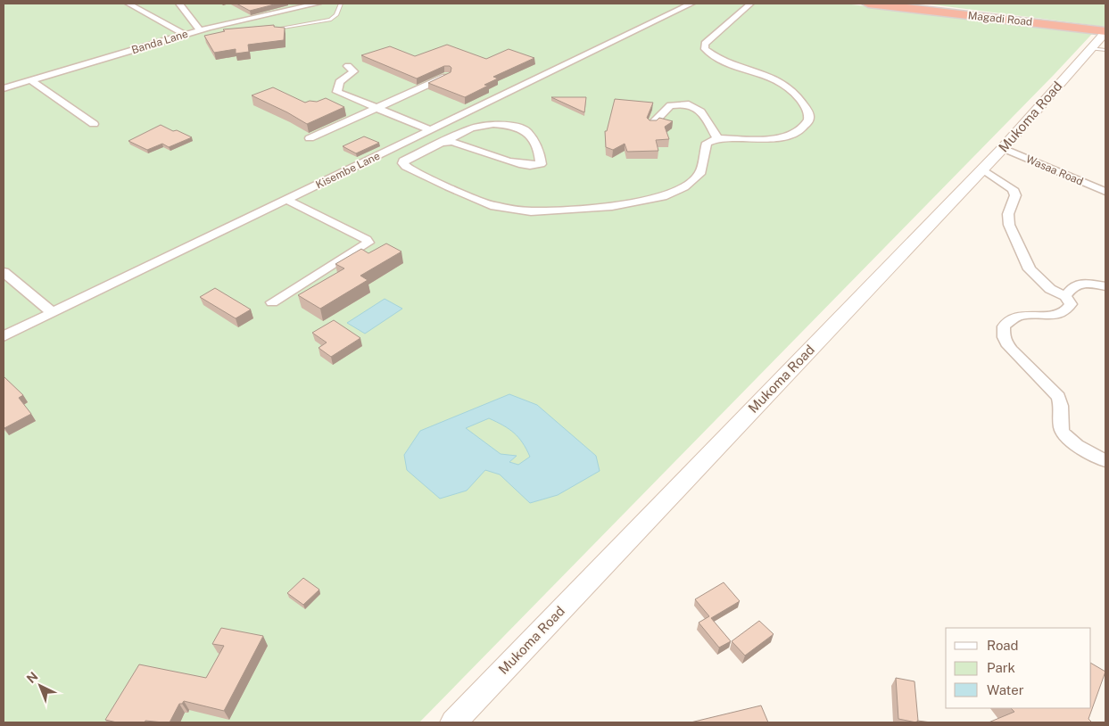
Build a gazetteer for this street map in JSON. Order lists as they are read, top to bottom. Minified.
{"streets":{"highway":["Magadi Road"],"street":["Banda Lane","Mukoma Road","Kisembe Lane","Wasaa Road"]},"crossings":[["Magadi Road","Mukoma Road"],["Mukoma Road","Wasaa Road"]],"legend":["Road","Park","Water"],"north":"top left"}
